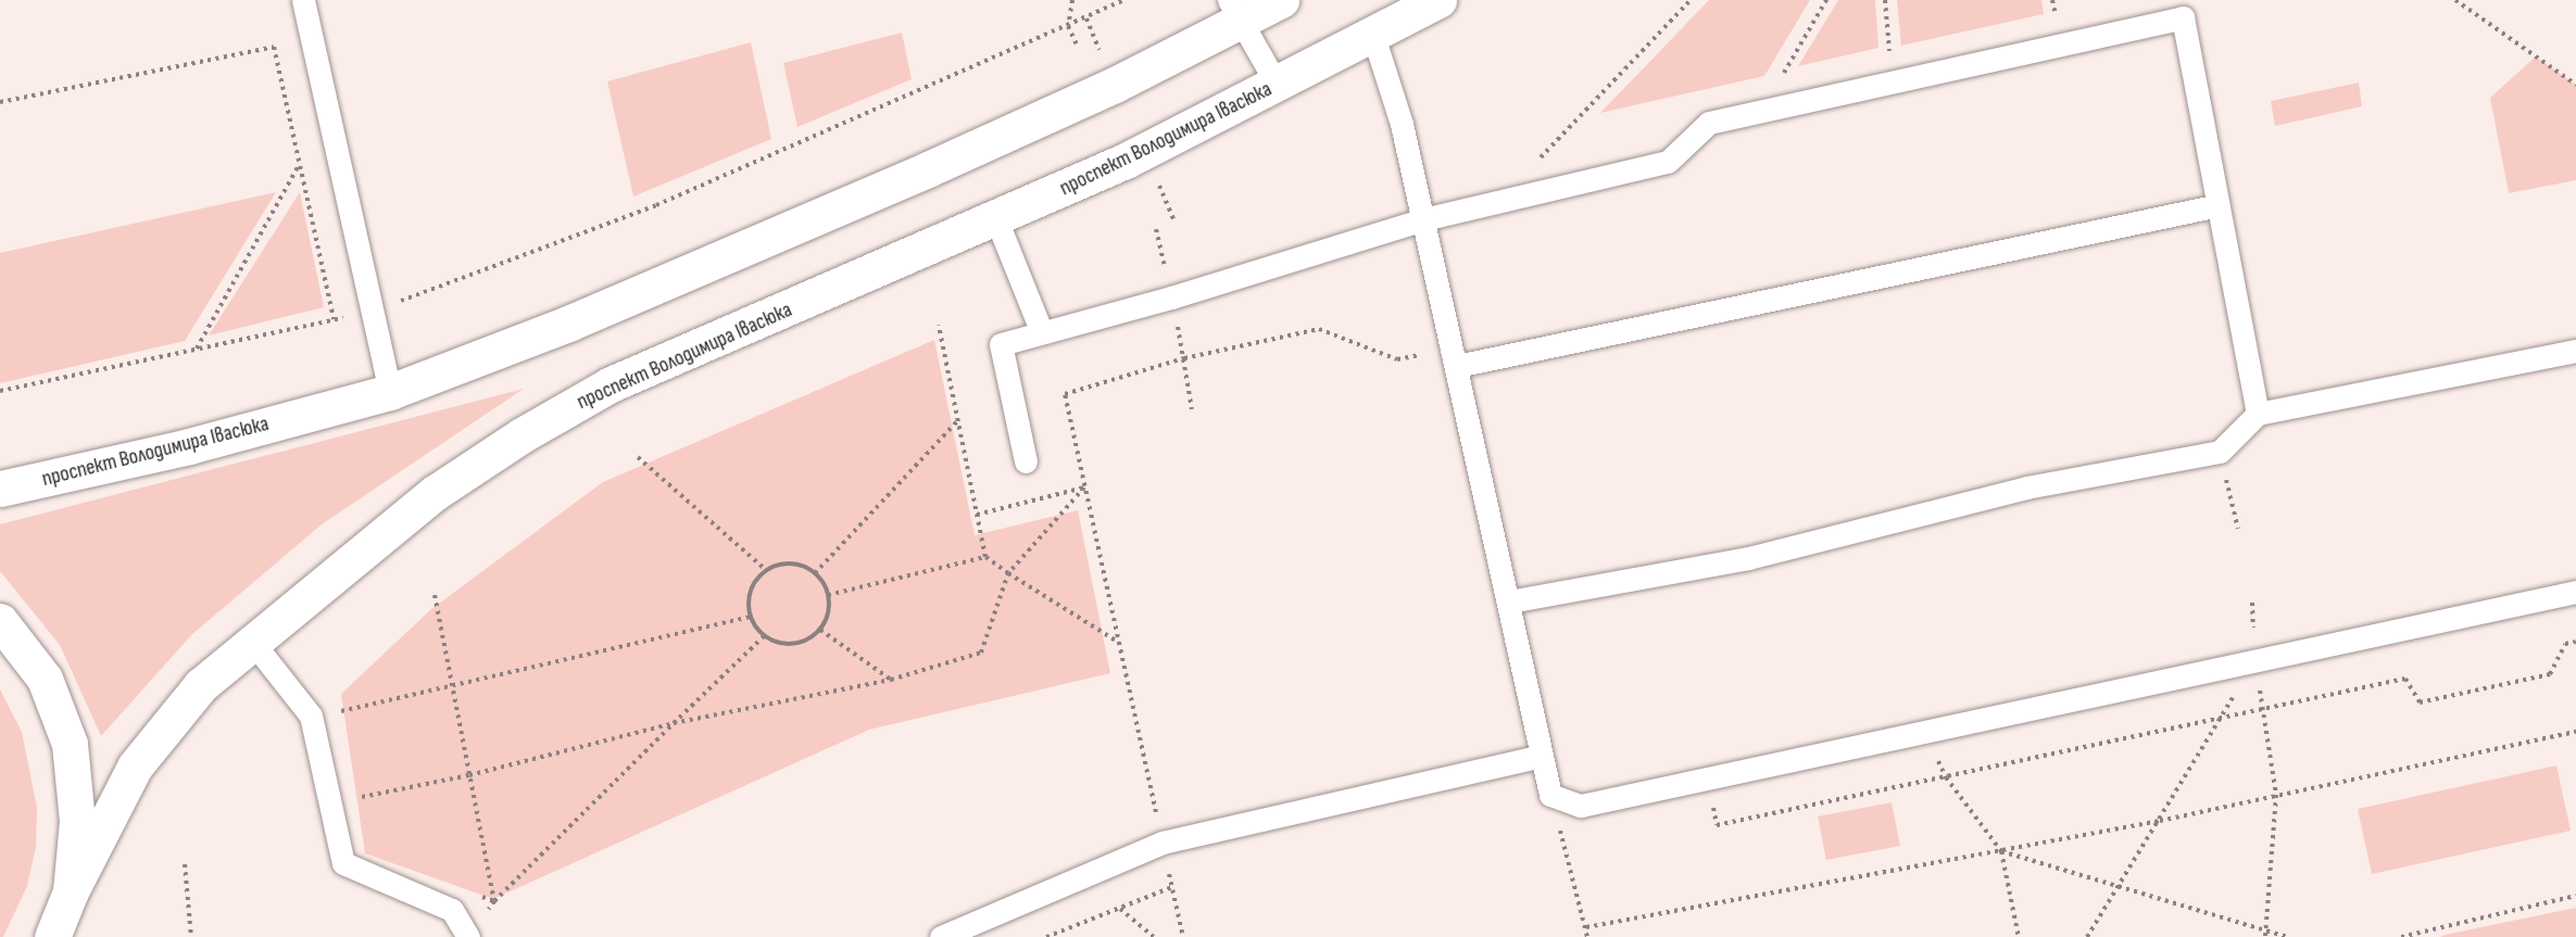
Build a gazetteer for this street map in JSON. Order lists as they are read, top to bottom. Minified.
{"streets":{"main road":["проспект Володимира Івасюка"]}}
